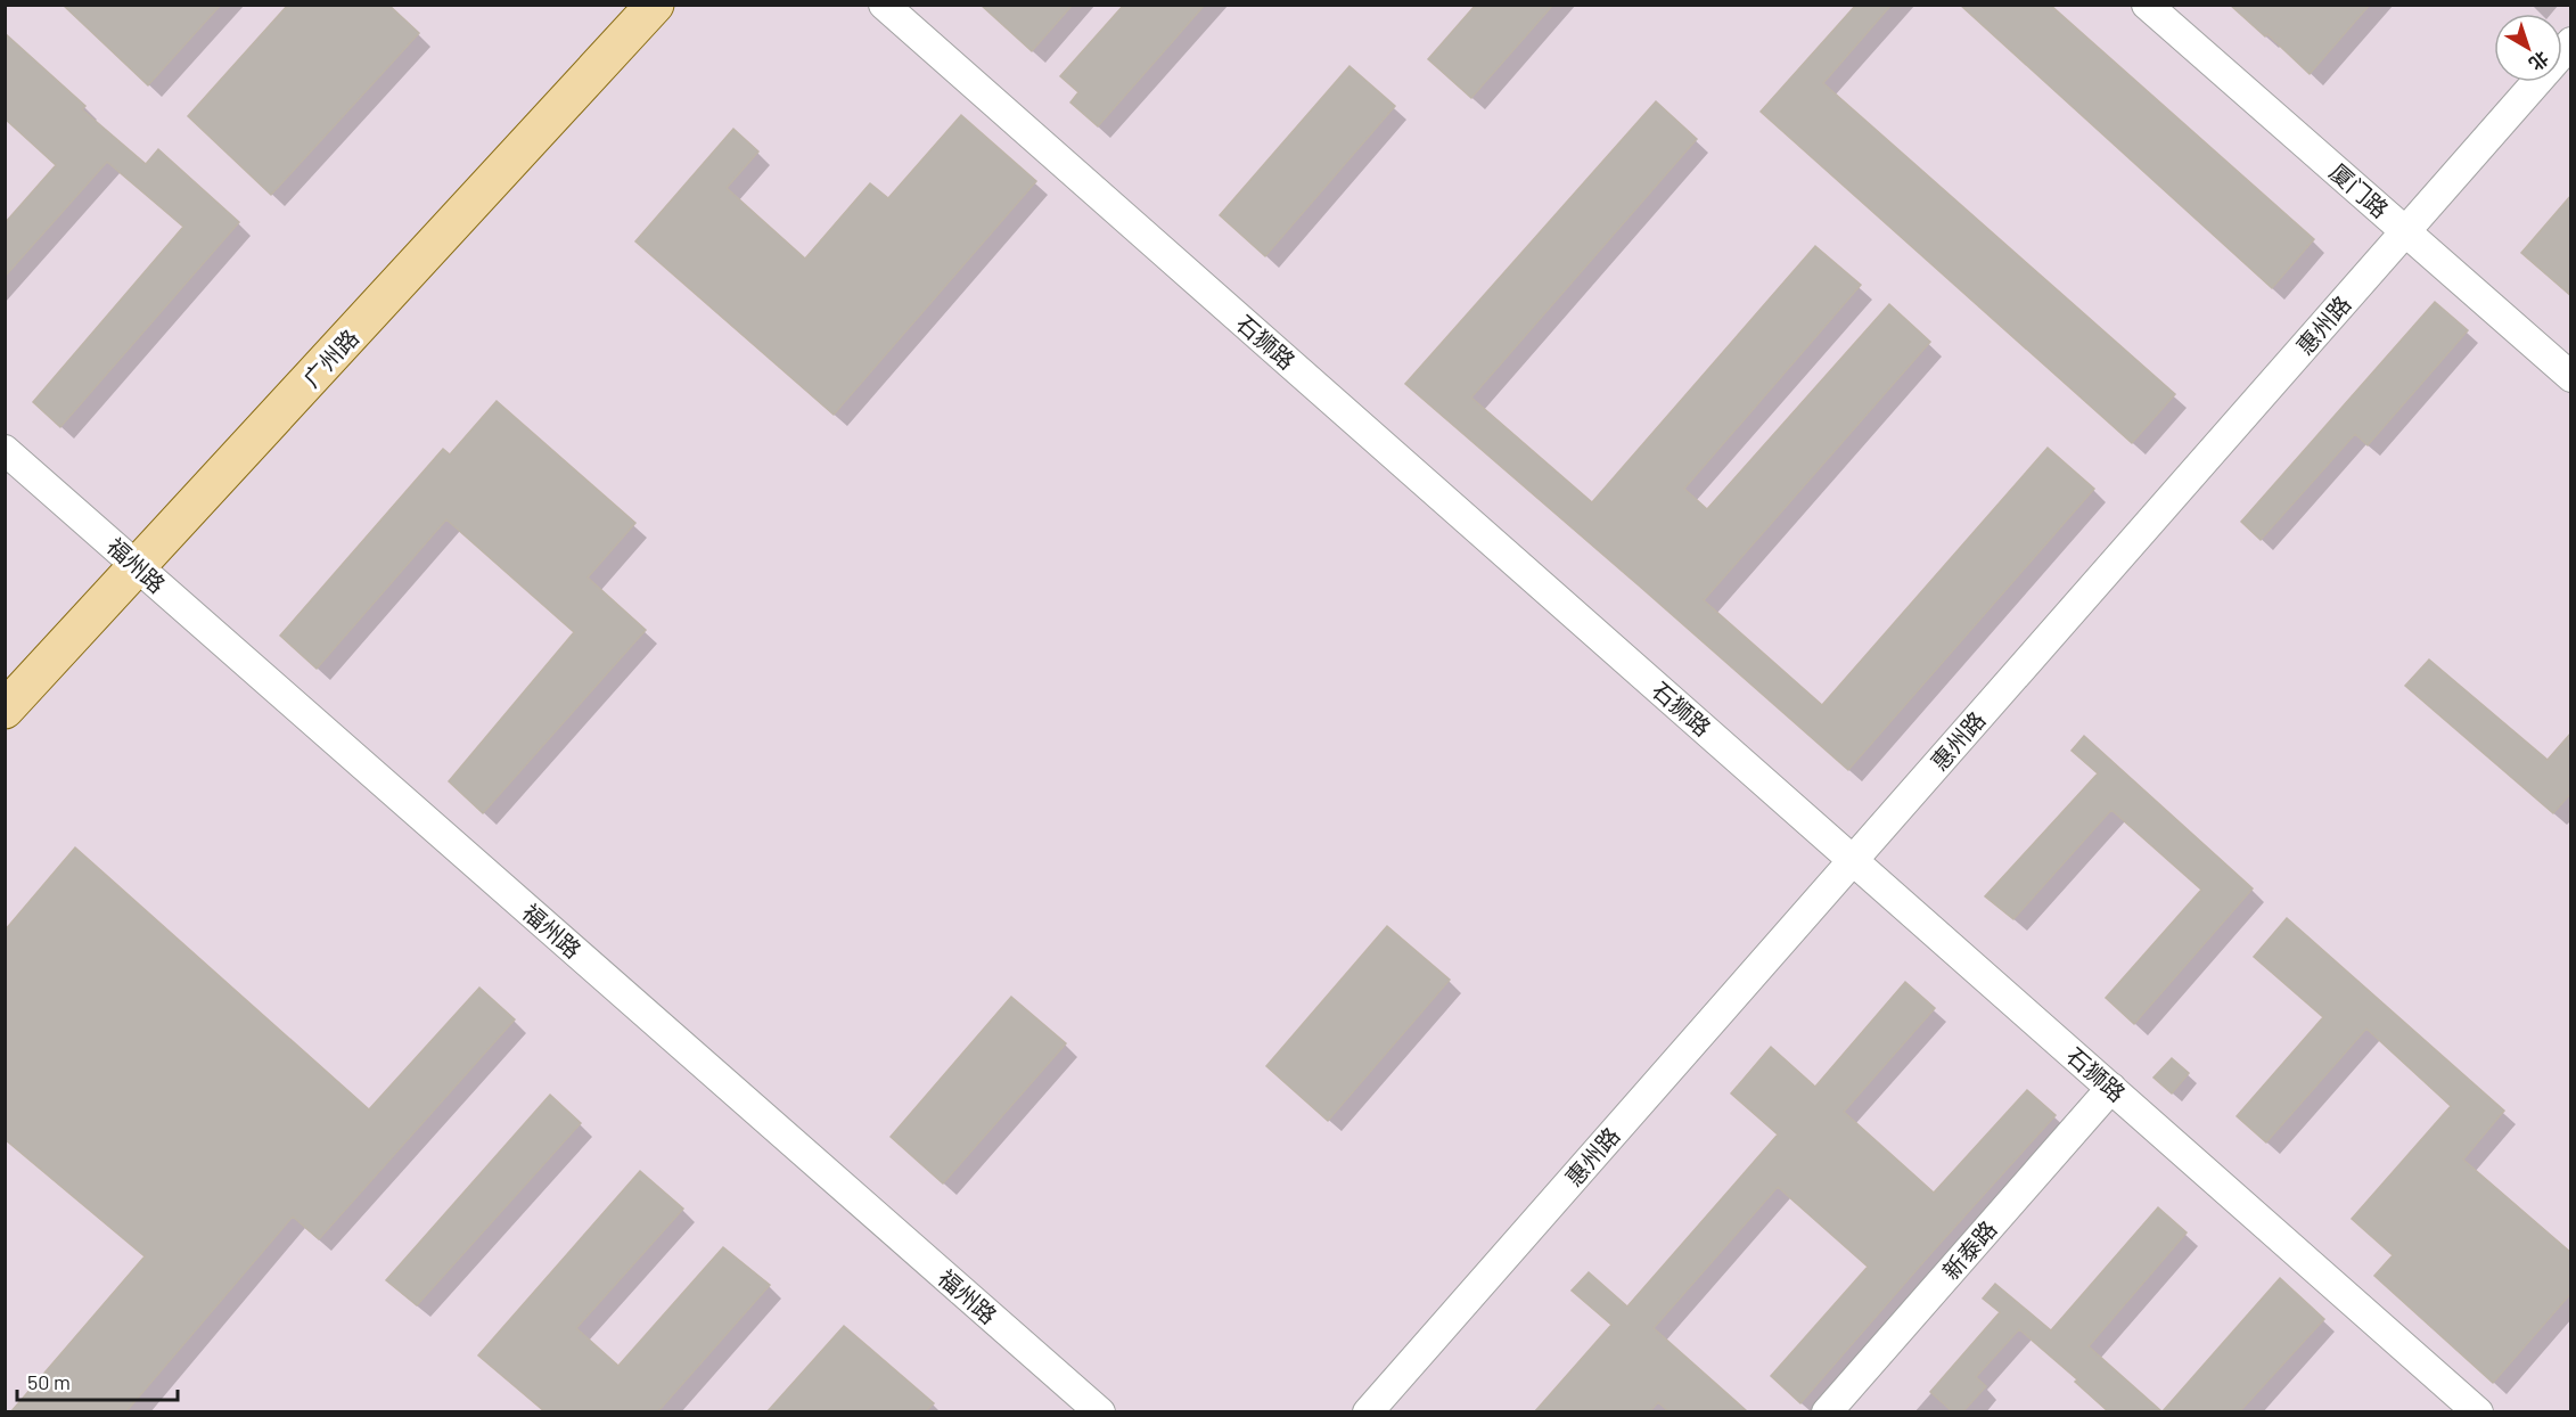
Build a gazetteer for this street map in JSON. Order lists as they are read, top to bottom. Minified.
{"streets":{"main road":["广州路"],"street":["厦门路","惠州路","石狮路","福州路","新泰路"]},"crossings":[["石狮路","新泰路"],["广州路","福州路"]],"scale_bar":"50 m","north":"bottom right"}
